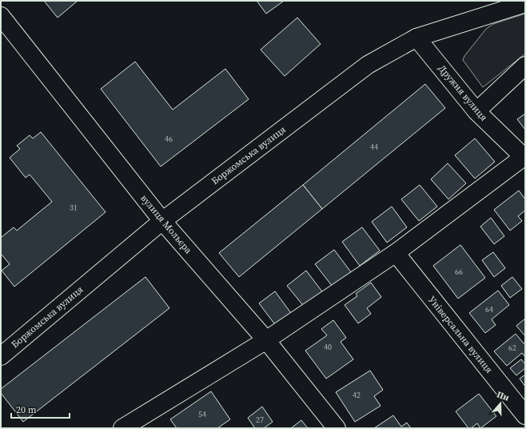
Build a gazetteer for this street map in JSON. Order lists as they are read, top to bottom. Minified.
{"streets":{"street":["Дружня вулиця","Боржомська вулиця","вулиця Мольєра","Універсальна вулиця"]},"crossings":[["Дружня вулиця","Боржомська вулиця"],["Боржомська вулиця","вулиця Мольєра"]],"house_numbers":["46","44","31","66","64","40","62","42","54","27"],"scale_bar":"20 m","north":"top"}
